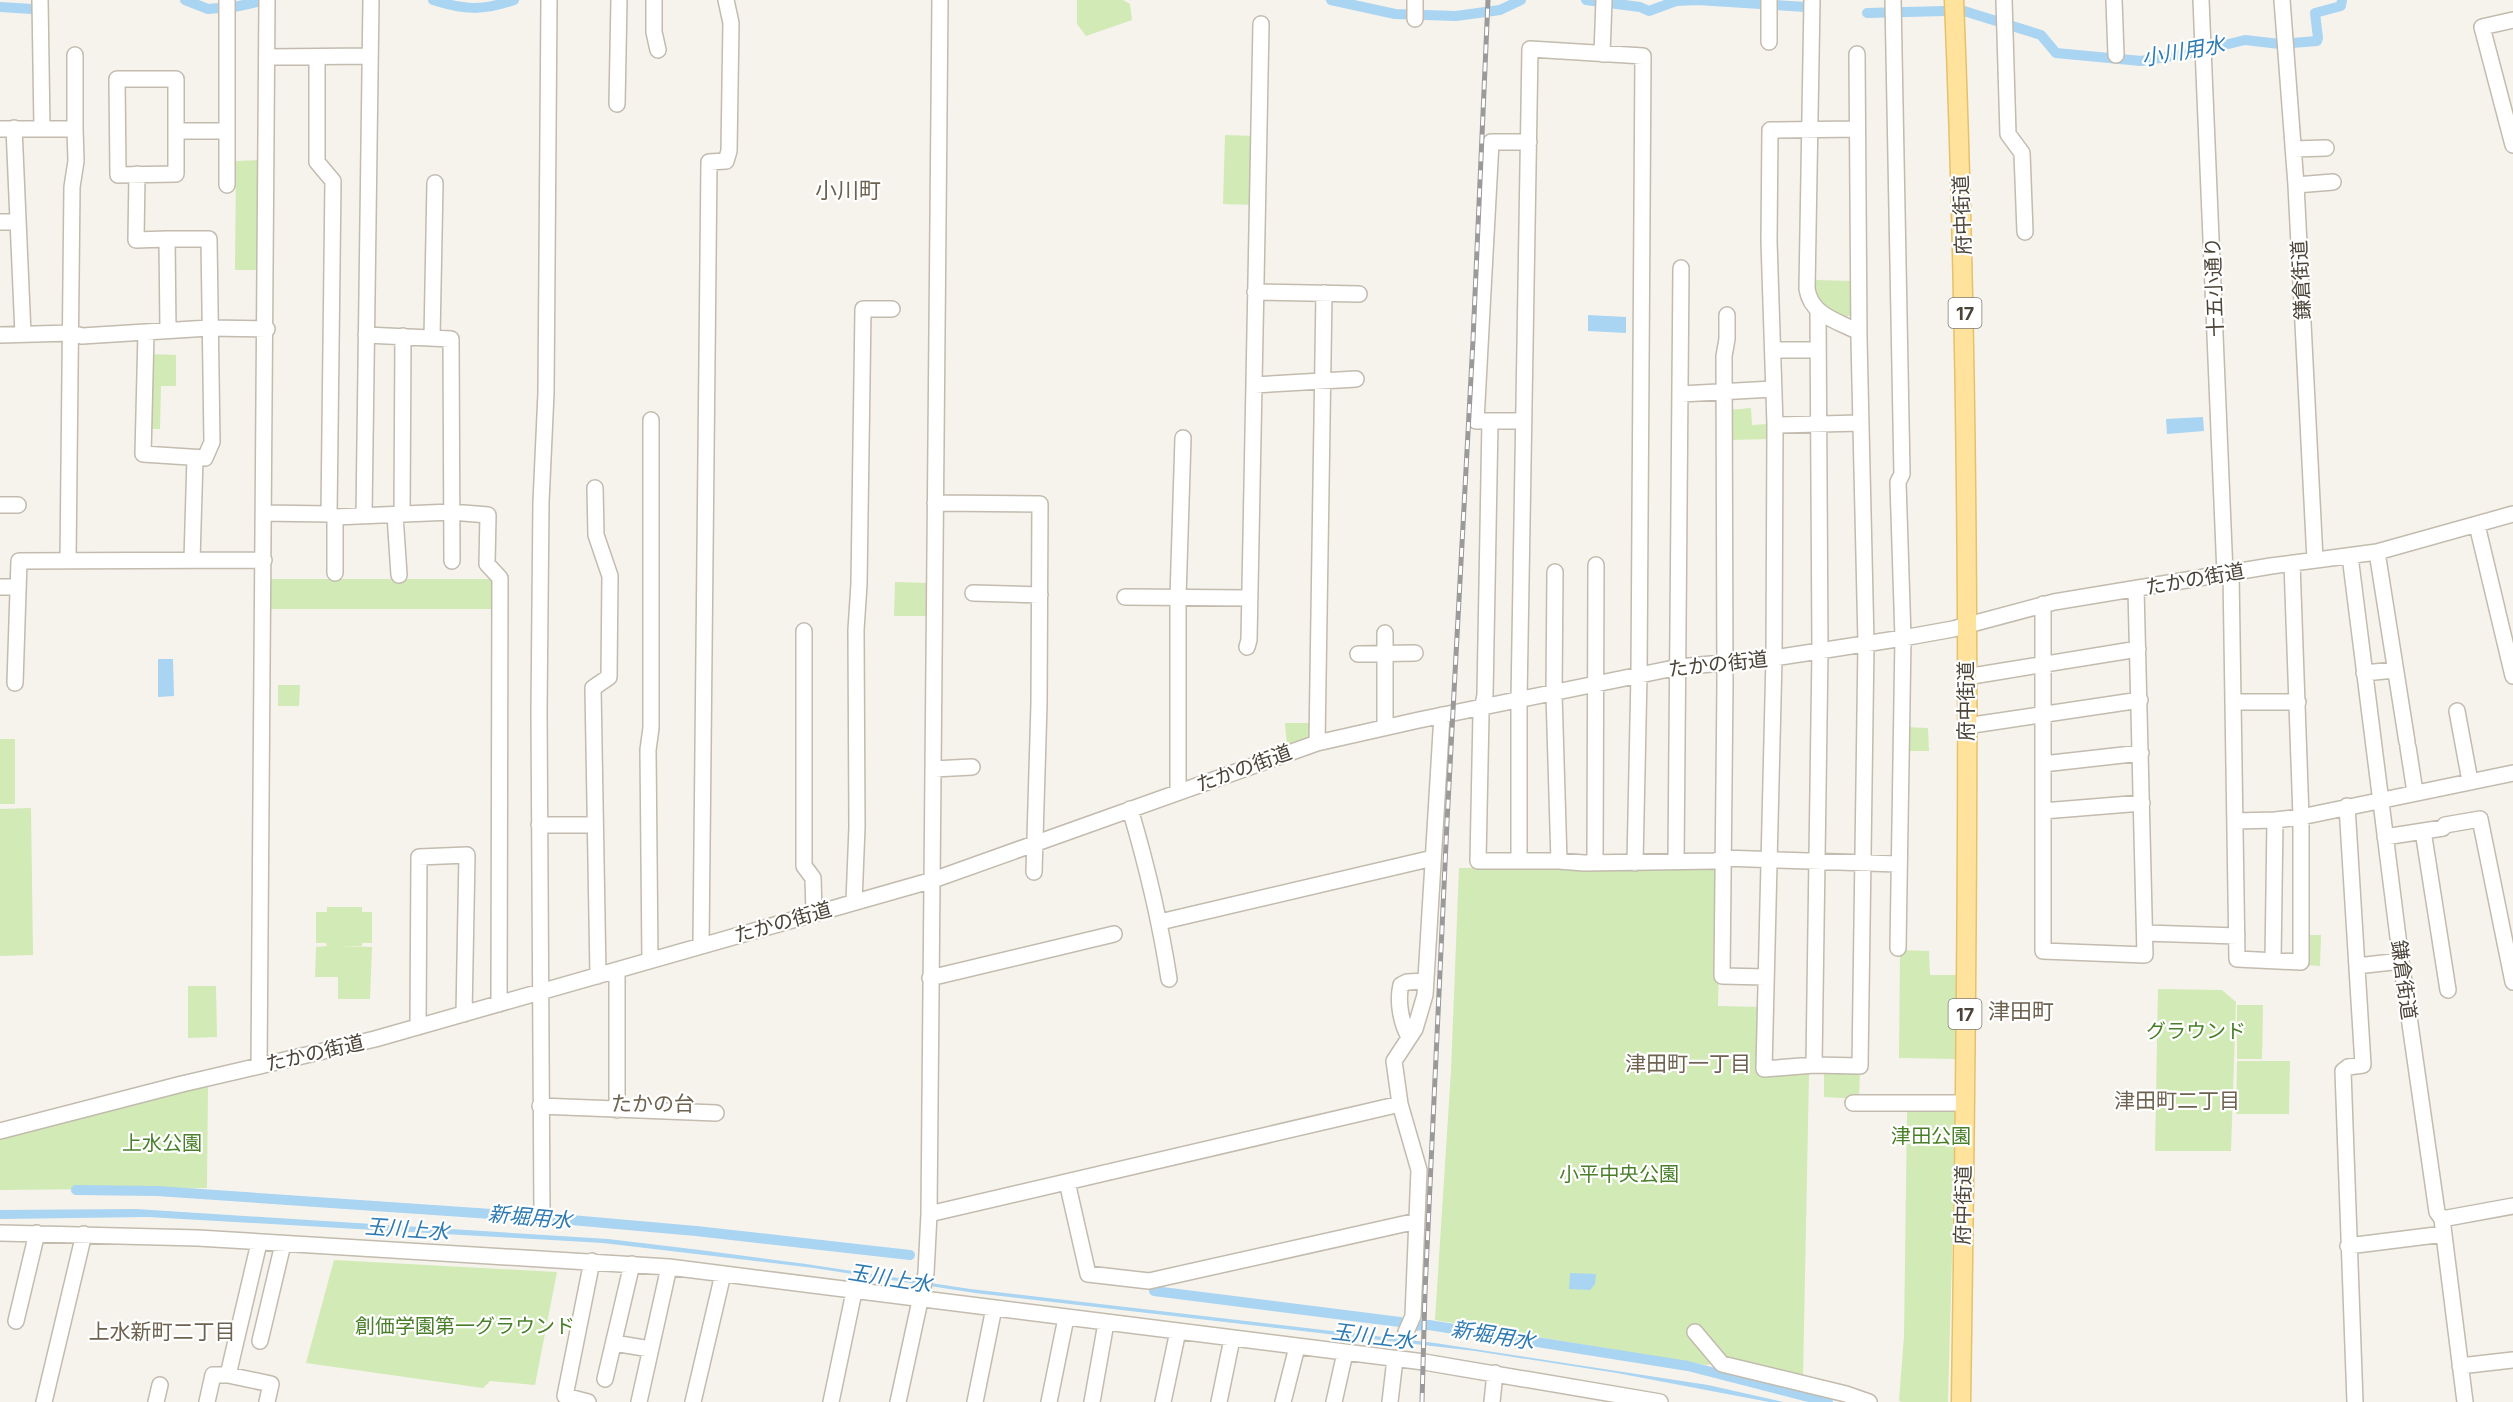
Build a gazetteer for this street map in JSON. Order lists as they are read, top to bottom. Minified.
{"streets":{"main road":["府中街道","17"],"street":["鎌倉街道","十五小通り","たかの街道"]},"crossings":[["府中街道","たかの街道"],["鎌倉街道","たかの街道"],["十五小通り","たかの街道"]],"districts":["小川町","津田町","津田町一丁目","津田町二丁目","たかの台","上水新町二丁目"],"water":["小川用水","新堀用水","玉川上水"],"parks":["グラウンド","津田公園","上水公園","小平中央公園","創価学園第一グラウンド"]}
